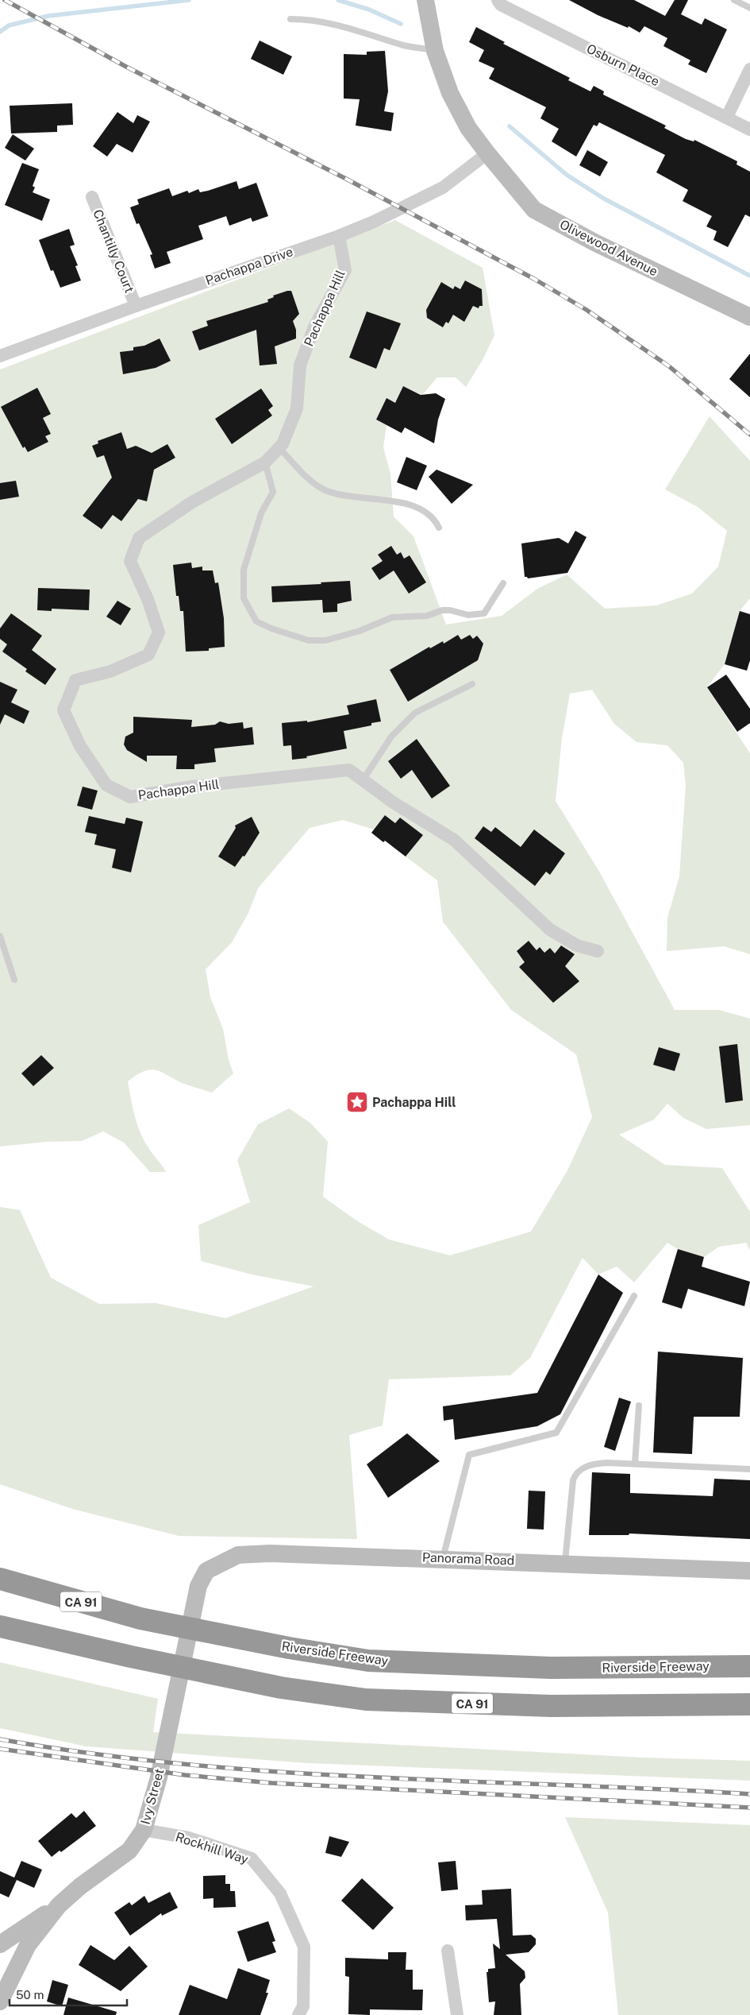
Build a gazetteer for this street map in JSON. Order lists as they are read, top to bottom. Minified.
{"streets":{"highway":["CA 91","Riverside Freeway"],"street":["Osburn Place","Olivewood Avenue","Chantilly Court","Pachappa Drive","Pachappa Hill","Panorama Road","Ivy Street","Rockhill Way"]},"crossings":[["Olivewood Avenue","Pachappa Drive"],["Chantilly Court","Pachappa Drive"],["Pachappa Drive","Pachappa Hill"],["Panorama Road","Ivy Street"],["Ivy Street","Rockhill Way"]],"places":{"place":["Pachappa Hill"]},"scale_bar":"50 m"}
